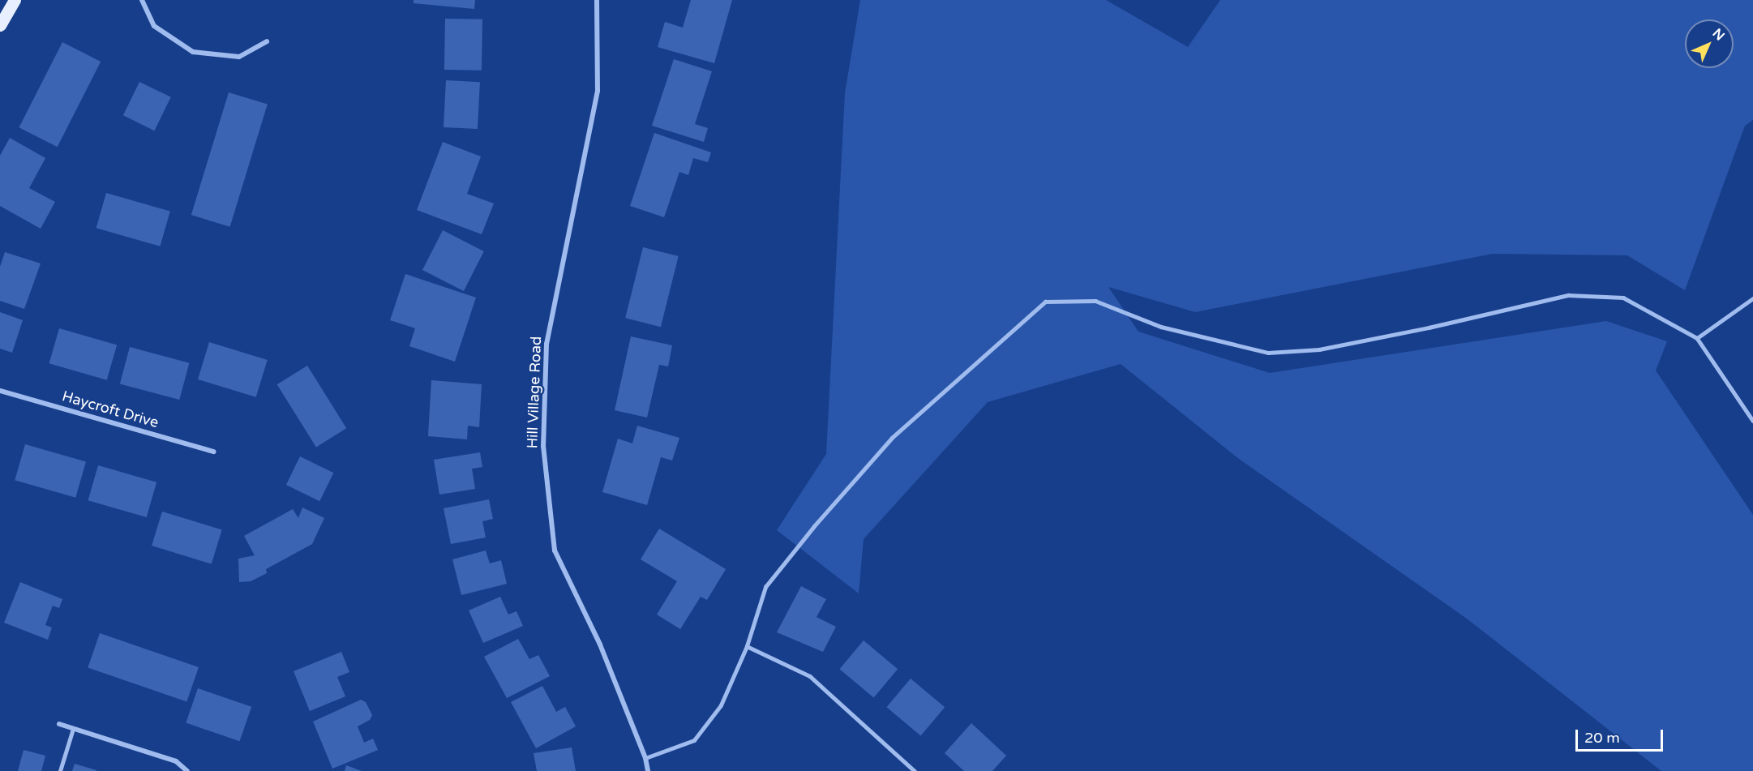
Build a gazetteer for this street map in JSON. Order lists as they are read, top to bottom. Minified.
{"streets":{"street":["Hill Village Road","Haycroft Drive"]},"scale_bar":"20 m","north":"top right"}
